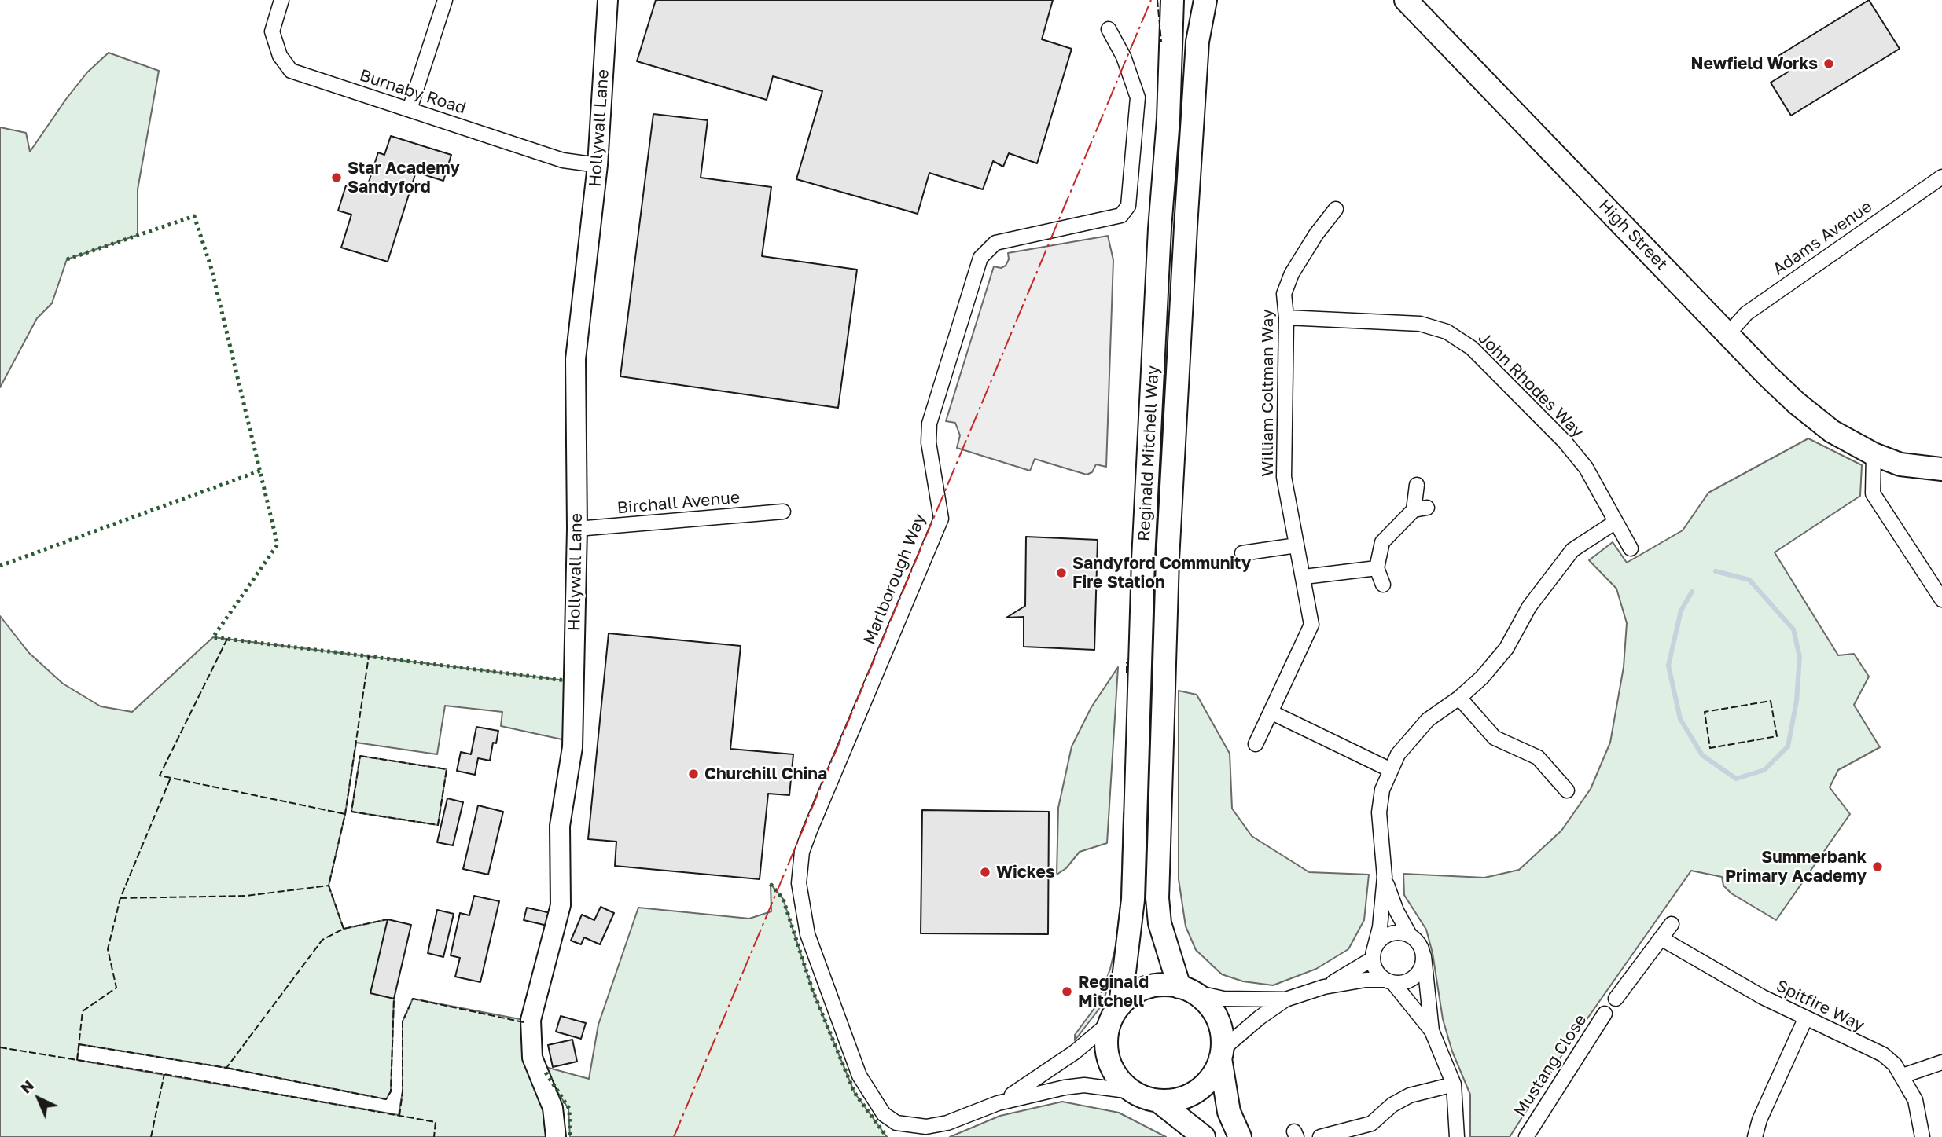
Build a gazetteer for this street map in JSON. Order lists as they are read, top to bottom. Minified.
{"streets":{"main road":["High Street","Reginald Mitchell Way"],"street":["Burnaby Road","Hollywall Lane","Adams Avenue","John Rhodes Way","William Coltman Way","Birchall Avenue","Marlborough Way","Spitfire Way","Mustang Close"]},"crossings":[["Burnaby Road","Hollywall Lane"],["Hollywall Lane","Birchall Avenue"],["High Street","Adams Avenue"],["John Rhodes Way","William Coltman Way"],["Reginald Mitchell Way","Marlborough Way"]],"places":["Newfield Works","Star Academy Sandyford","Sandyford Community Fire Station","Churchill China","Summerbank Primary Academy","Wickes","Reginald Mitchell"],"north":"top left"}
